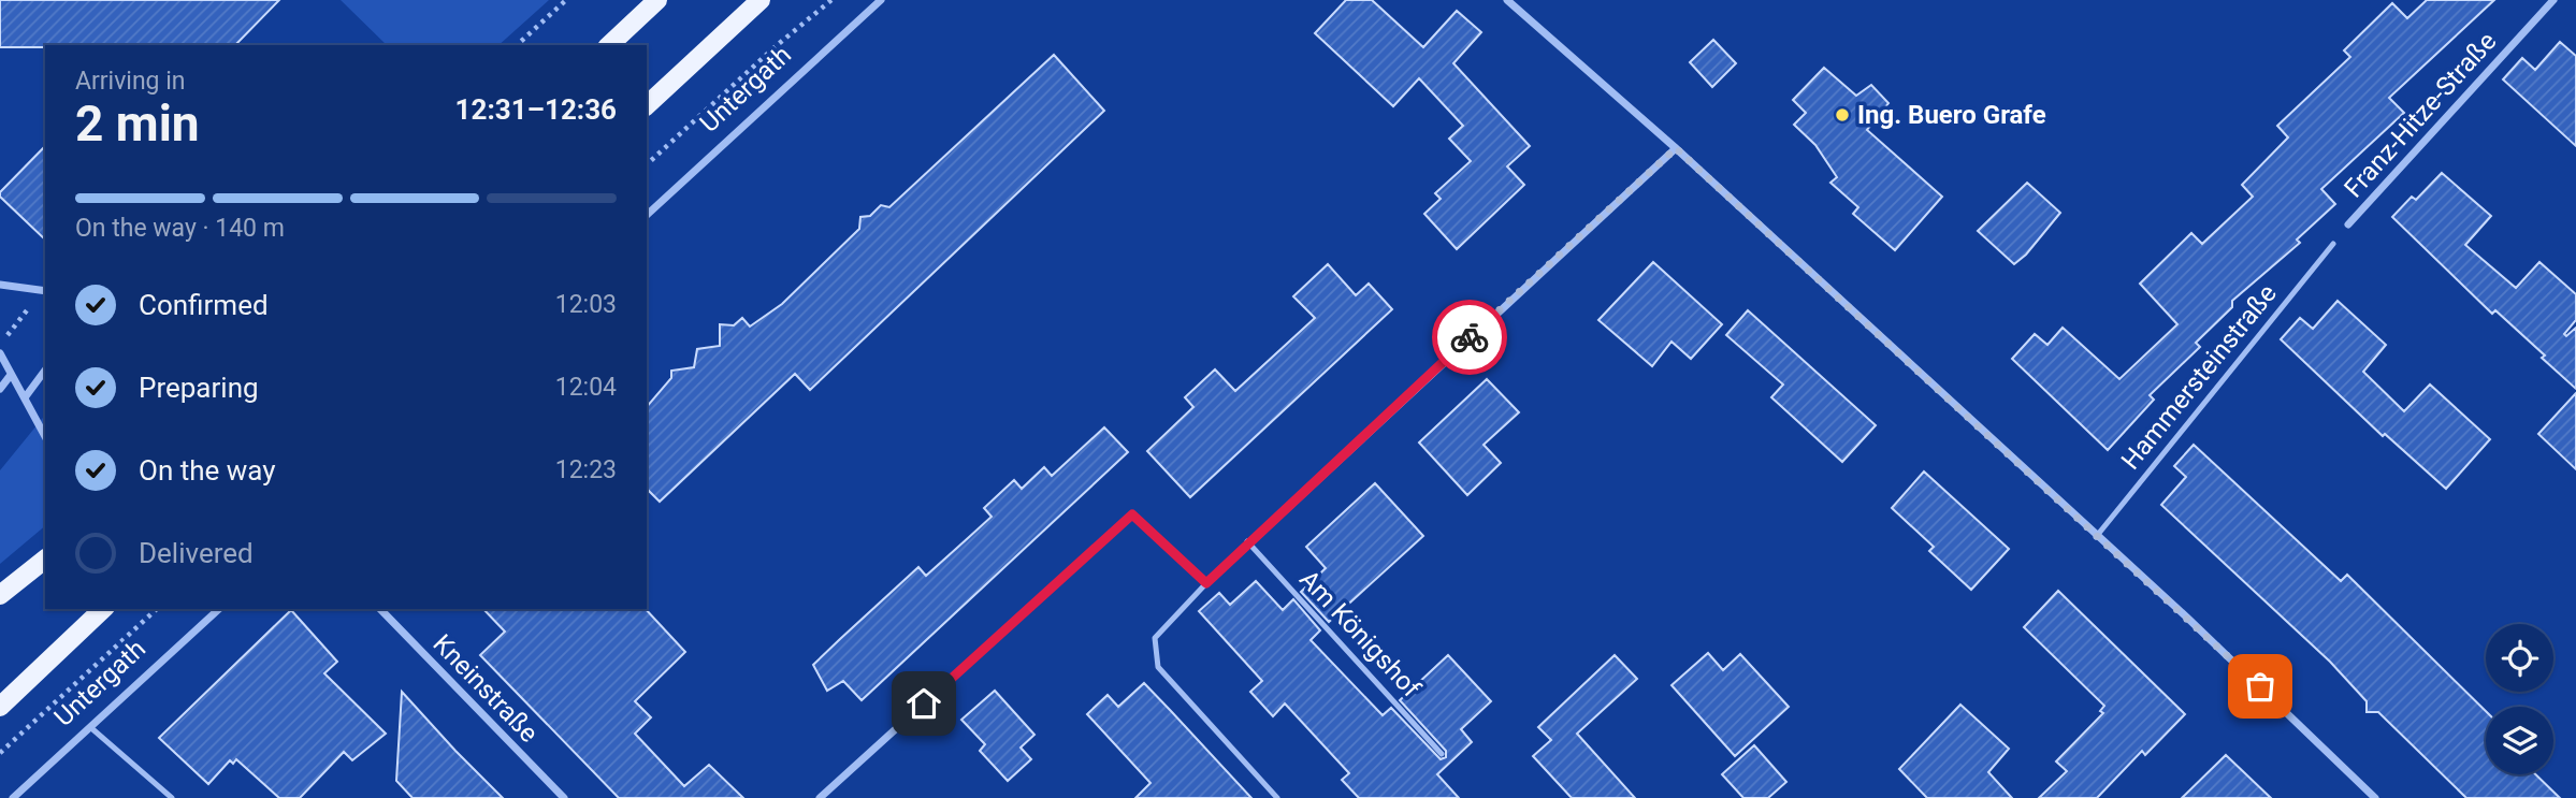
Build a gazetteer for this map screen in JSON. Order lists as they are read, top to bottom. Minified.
{"streets":{"main road":["Untergath"],"street":["Franz-Hitze-Straße","Kneinstraße"],"lane":["Hammersteinstraße","Am Königshof"]},"places":["Ing. Buero Grafe"],"page":{"heading":["2 min","Arriving in","12:31–12:36"],"bar":"On the way · 140 m","list":[["Confirmed","12:03"],["Preparing","12:04"],["On the way","12:23"],"Delivered"]}}
